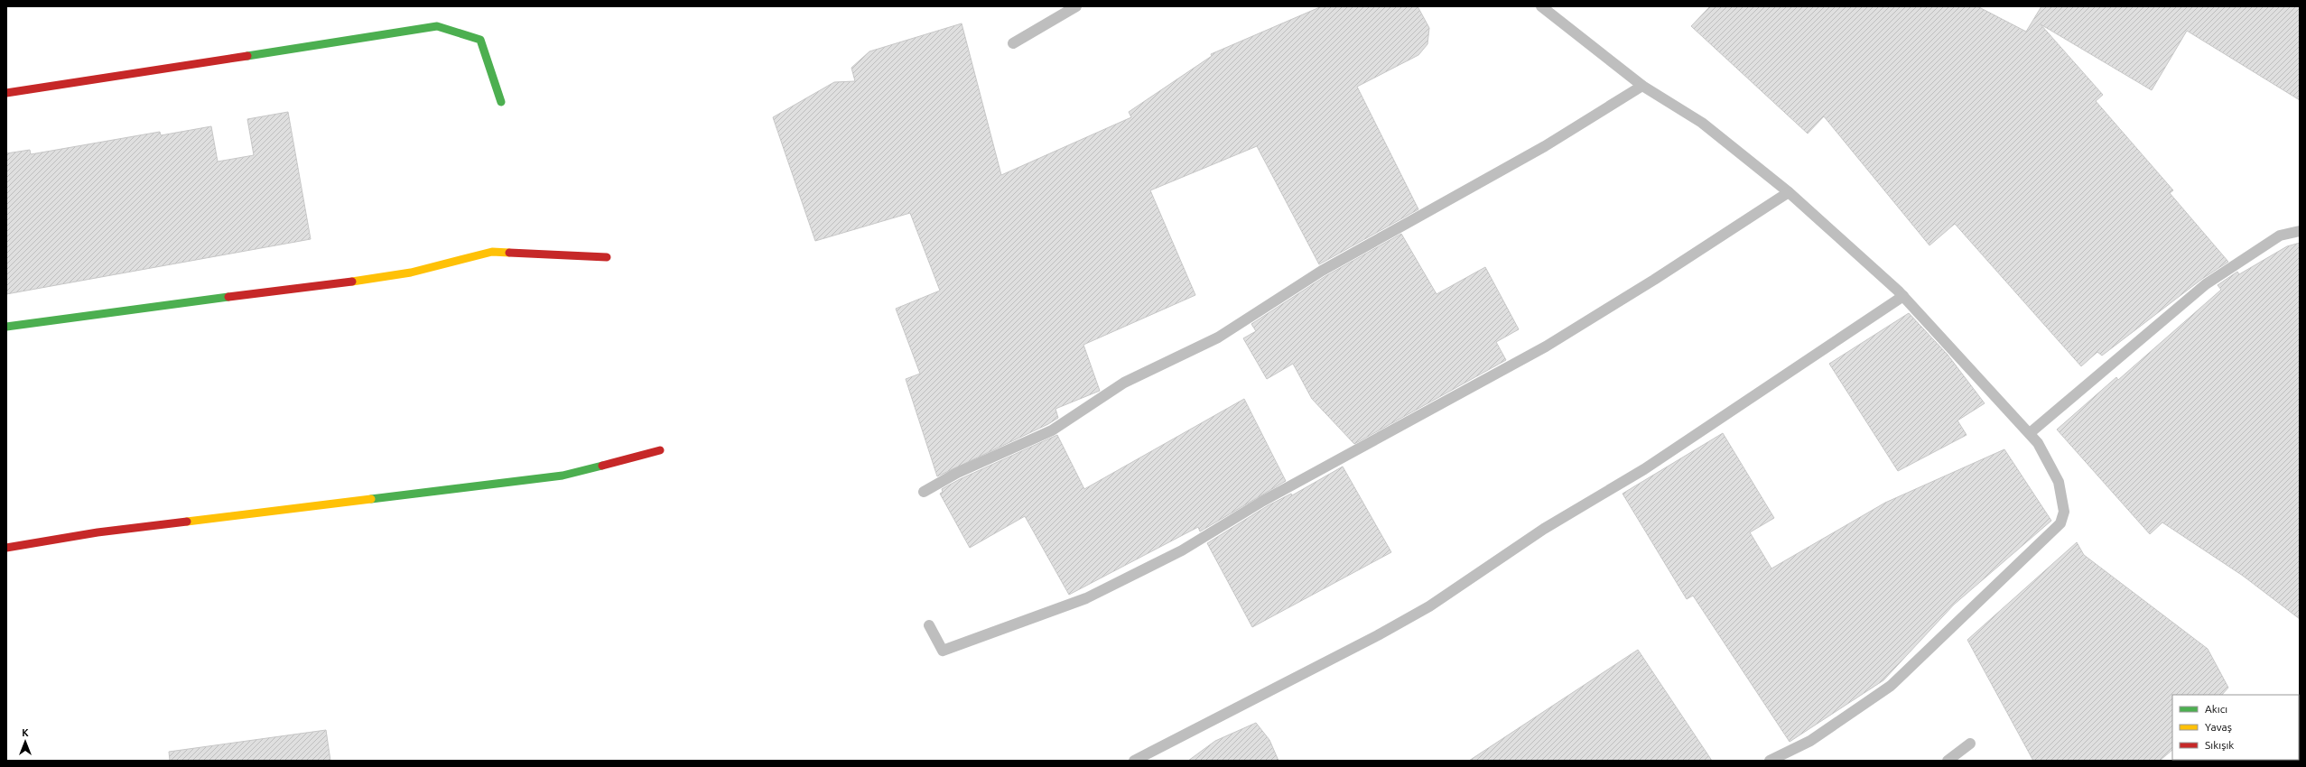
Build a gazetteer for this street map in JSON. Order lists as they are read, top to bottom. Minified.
{"legend":["Akıcı","Yavaş","Sıkışık"],"north":"top"}
